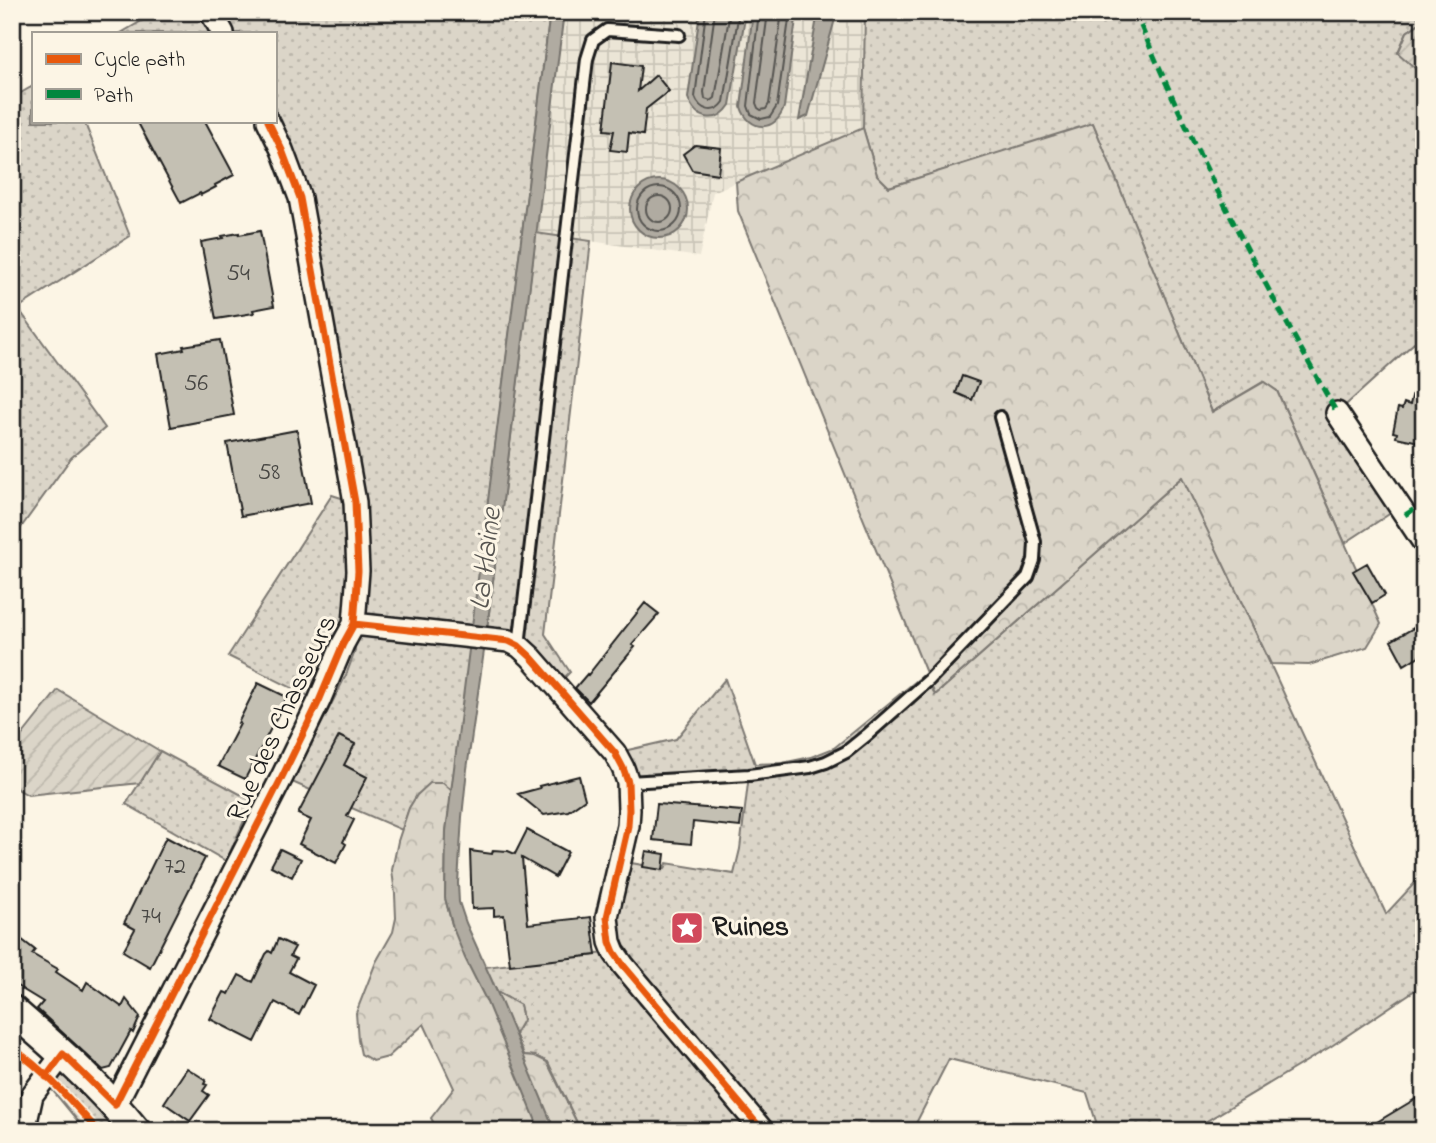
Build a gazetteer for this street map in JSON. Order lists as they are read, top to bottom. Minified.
{"streets":{"street":["Rue des Chasseurs"]},"water":["La Haine"],"places":{"place":["Ruines"]},"house_numbers":["54","56","58","72","74"],"legend":["Cycle path","Path"]}
